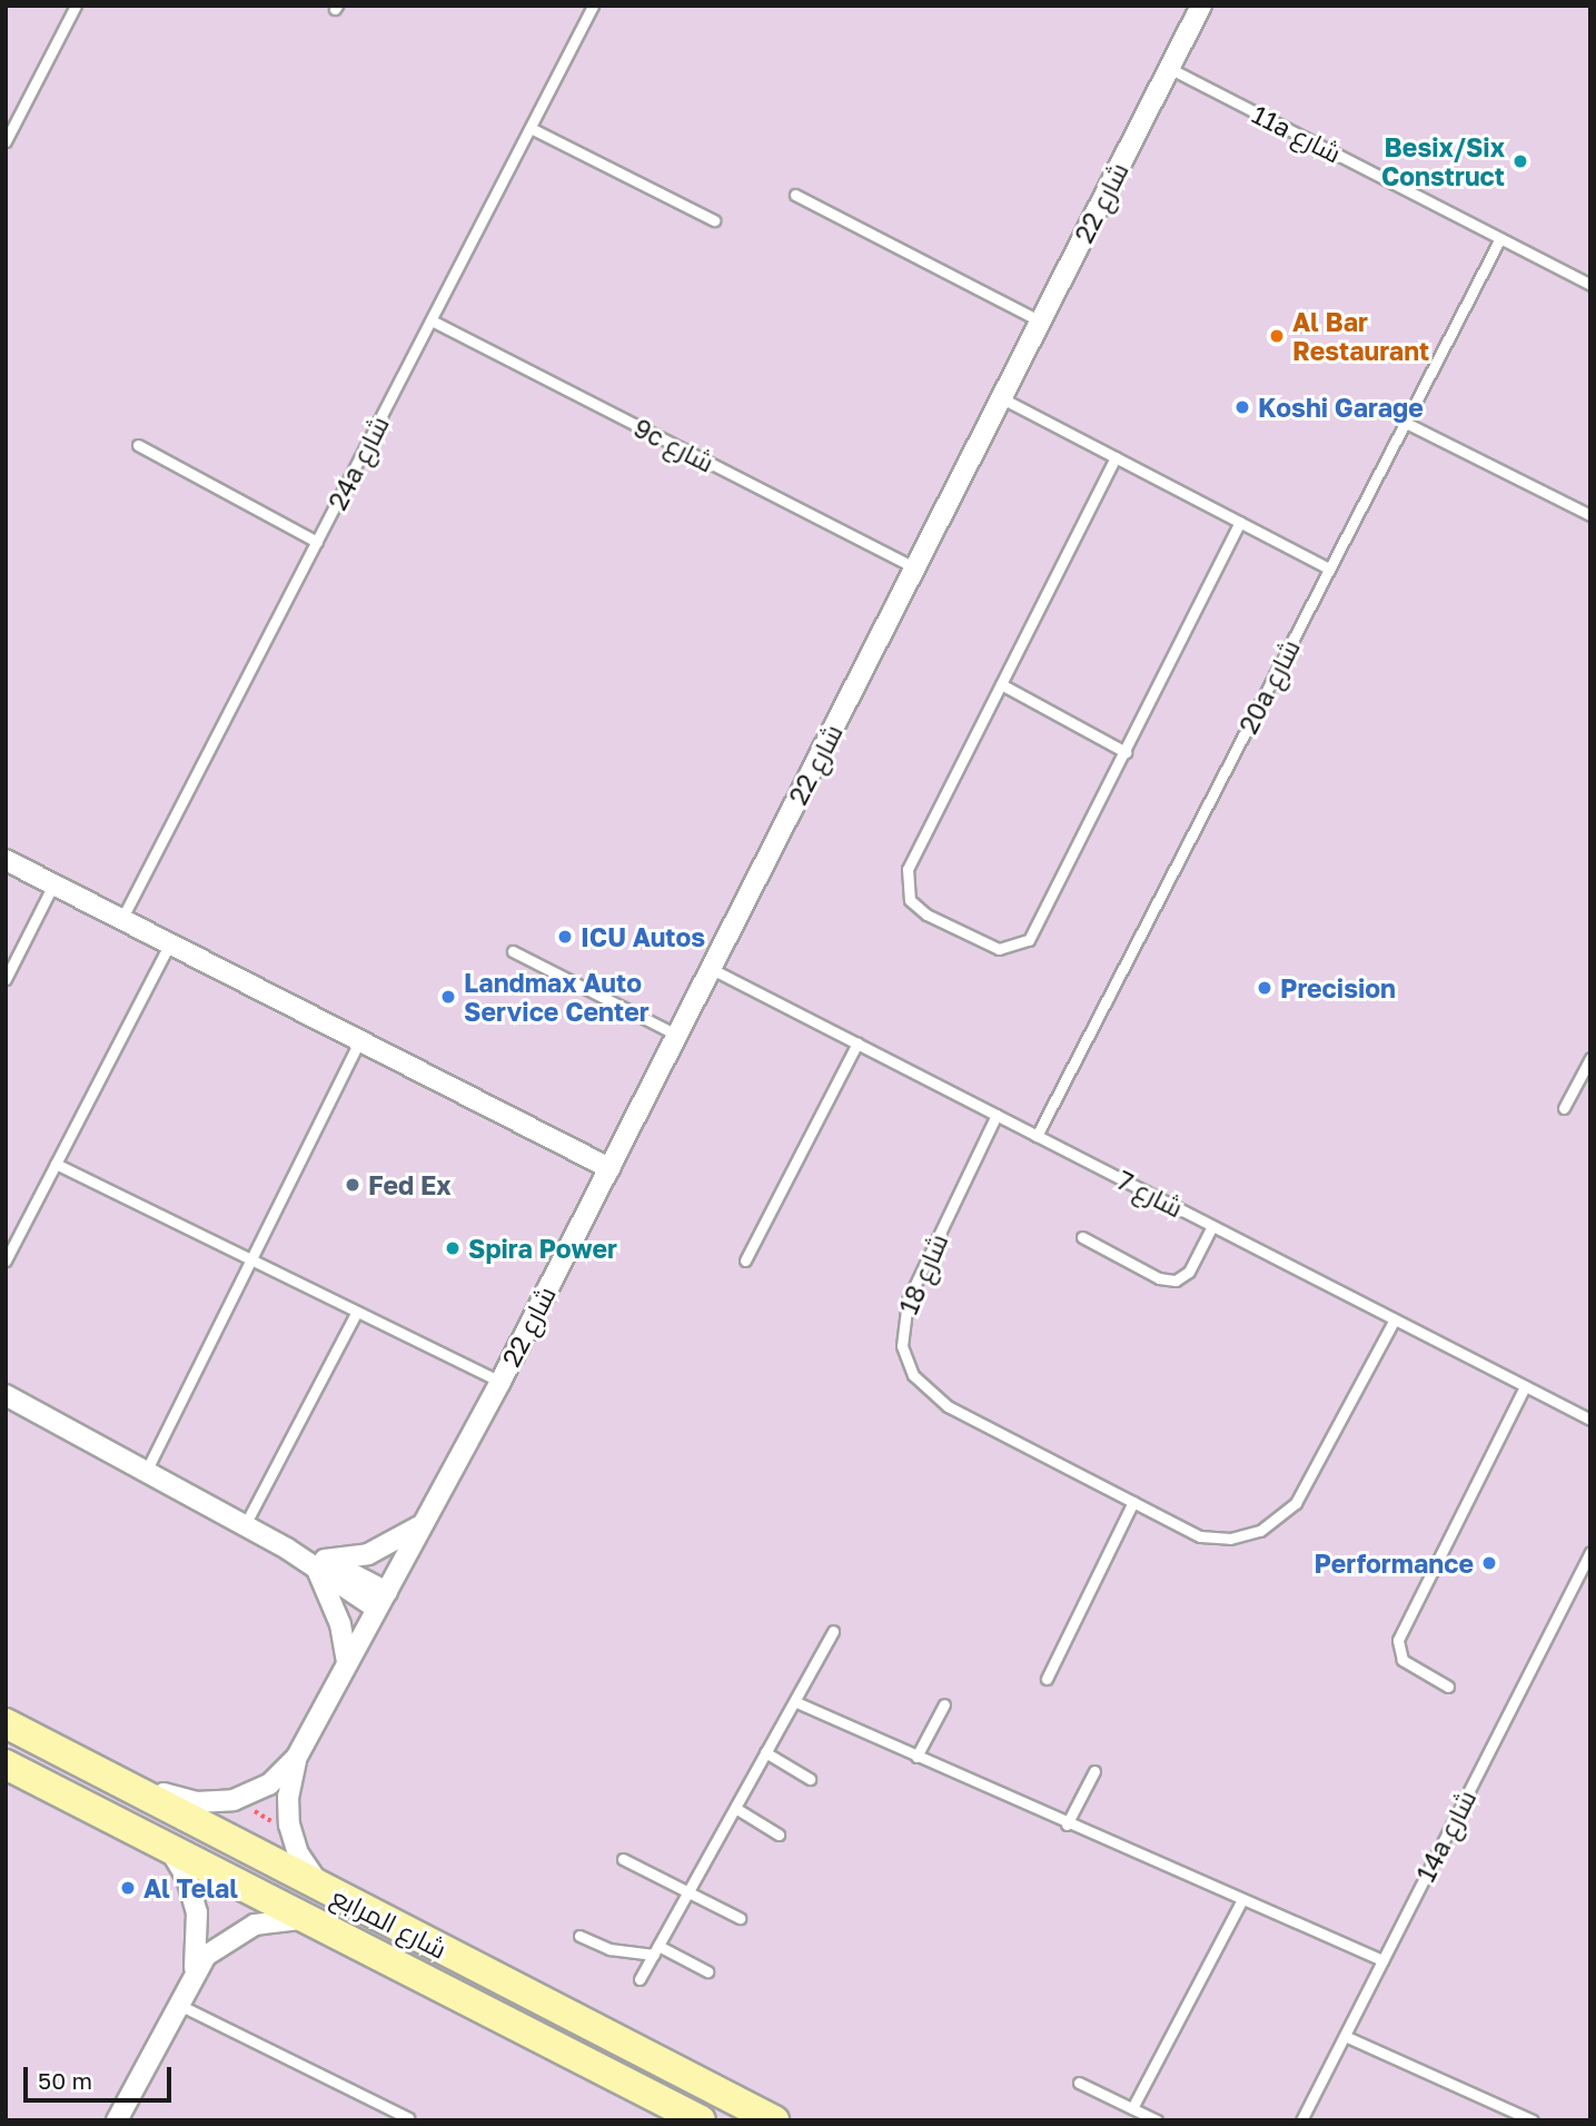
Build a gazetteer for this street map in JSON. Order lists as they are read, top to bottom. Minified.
{"streets":{"main road":["شارع المرابع"],"street":["شارع 22"],"lane":["11a شارع","9c شارع","24a شارع","20a شارع","شارع 7","شارع 18","14a شارع"]},"crossings":[["11a شارع","شارع 22"],["11a شارع","20a شارع"],["شارع 22","9c شارع"],["شارع 22","شارع 7"],["شارع 22","شارع المرابع"],["9c شارع","24a شارع"],["20a شارع","شارع 7"],["شارع 7","شارع 18"]],"places":["Besix/Six Construct","Al Bar Restaurant","Koshi Garage","ICU Autos","Precision","Landmax Auto Service Center","Fed Ex","Spira Power","Performance","Al Telal"],"scale_bar":"50 m"}
